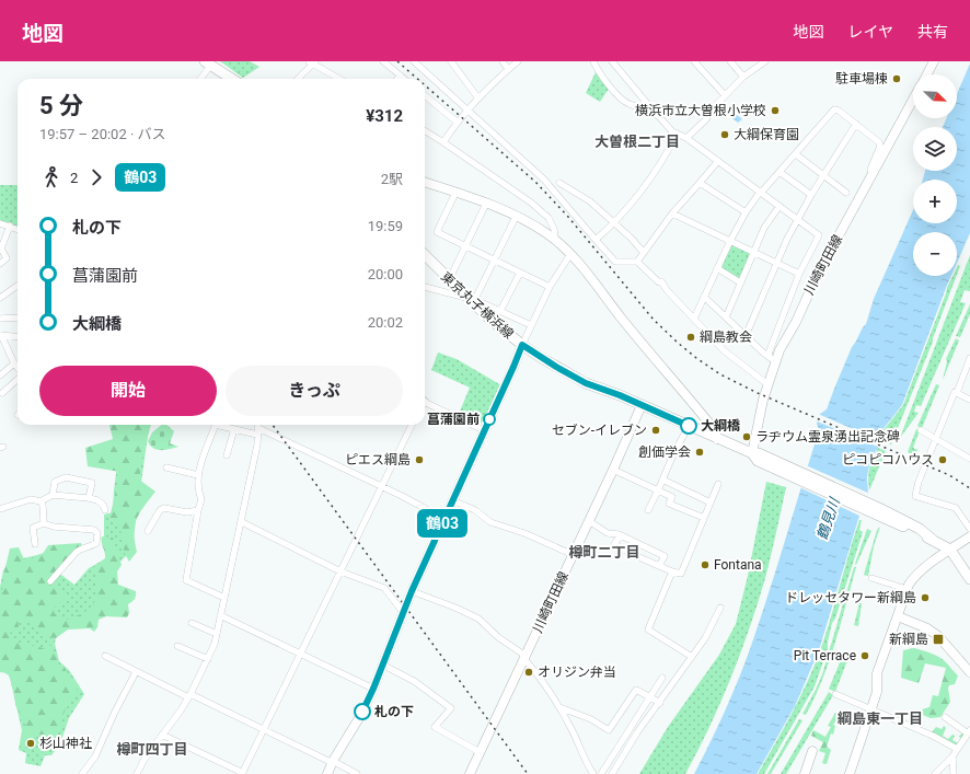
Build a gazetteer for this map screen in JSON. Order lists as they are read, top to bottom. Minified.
{"streets":{"main road":["東京丸子横浜線"],"street":["川崎町田線"]},"crossings":[["川崎町田線","東京丸子横浜線"]],"districts":["大曽根二丁目","樽町二丁目","綱島東一丁目","樽町四丁目"],"water":["鶴見川"],"places":{"other":["駐車場棟","横浜市立大曽根小学校","大綱保育園","綱島教会","菖蒲園前","大綱橋","セブン-イレブン","ラヂウム霊泉湧出記念碑","創価学会","ピエス綱島","ピコピコハウス","Fontana","ドレッセタワー新綱島","Pit Terrace","オリジン弁当","札の下","杉山神社"],"transit":["新綱島"]},"lines":["bus line 鶴03"],"north":"bottom right","page":{"header":"地図","nav":["地図","レイヤ","共有"],"on_map":"鶴03","map_buttons":["+","−"],"heading":["5 分","19:57 – 20:02 · バス","¥312"],"legs":["2","鶴03","2駅"],"list":[{"name":"札の下","value":"19:59"},{"name":"菖蒲園前","value":"20:00"},{"name":"大綱橋","value":"20:02"}],"buttons":["開始","きっぷ"]}}
